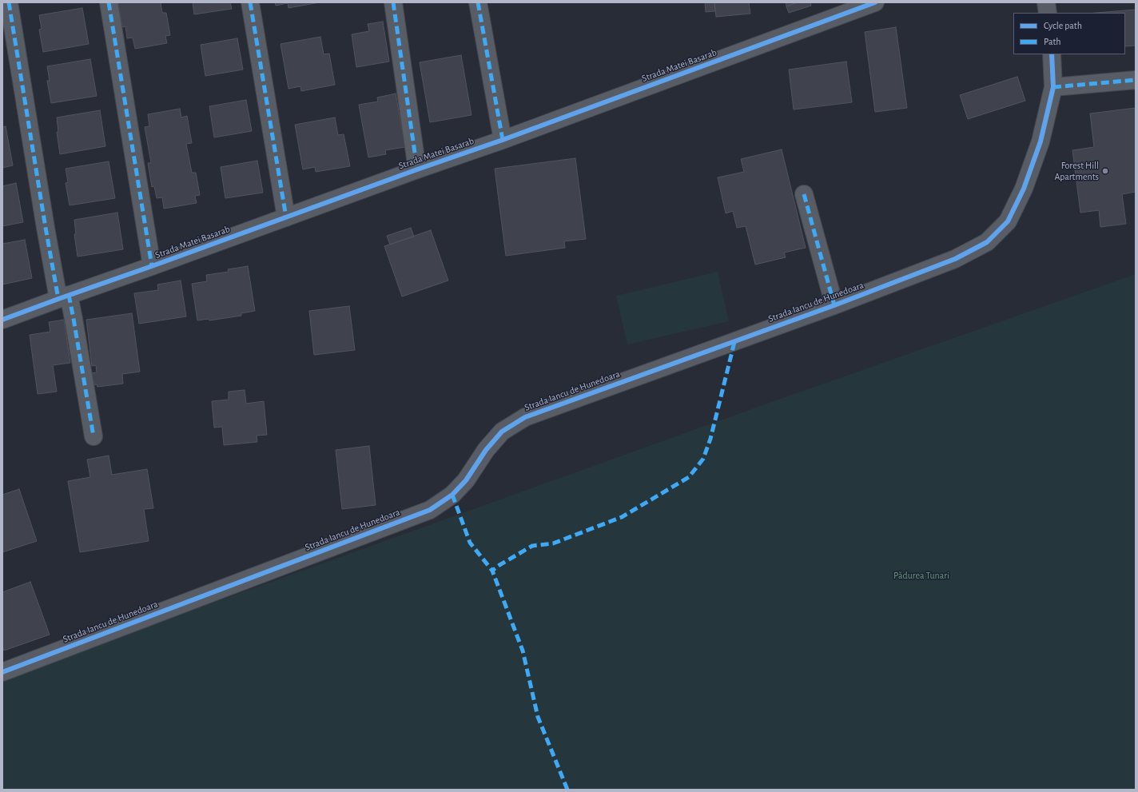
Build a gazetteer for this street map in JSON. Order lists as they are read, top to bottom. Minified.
{"streets":{"street":["Strada Matei Basarab","Strada Iancu de Hunedoara"]},"parks":["Pădurea Tunari"],"places":["Forest Hill Apartments"],"legend":["Cycle path","Path"]}
